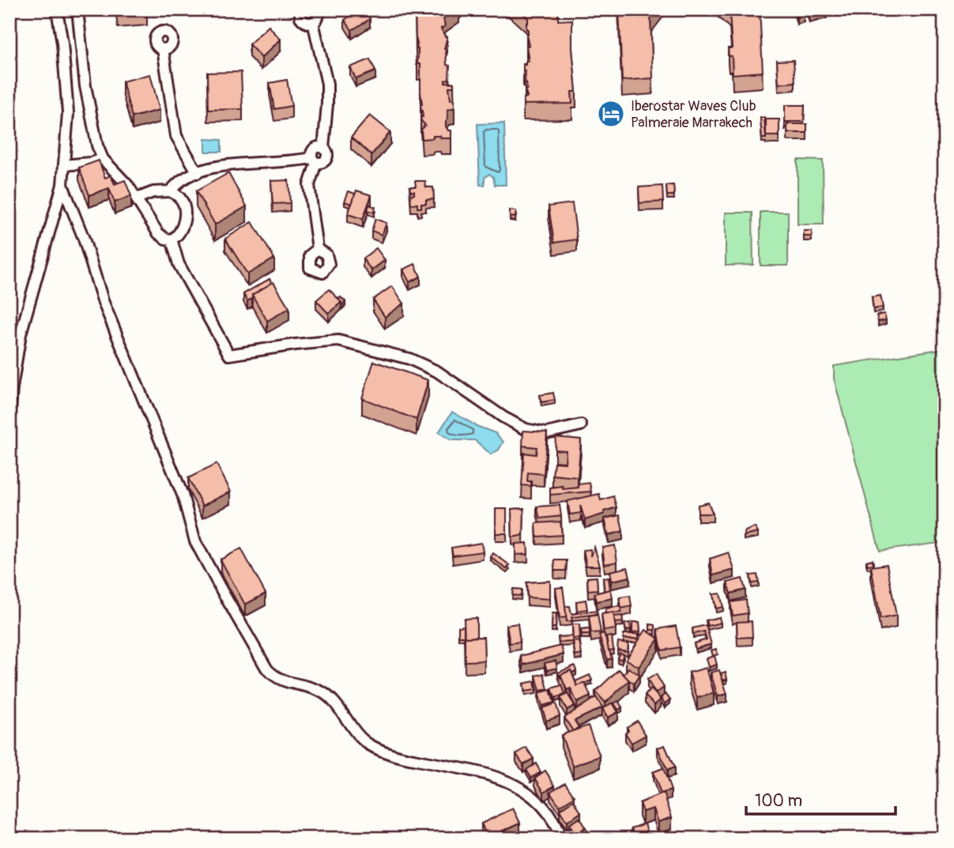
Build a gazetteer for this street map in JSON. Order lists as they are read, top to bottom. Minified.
{"places":{"hotel":["Iberostar Waves Club Palmeraie Marrakech"]},"scale_bar":"100 m"}
